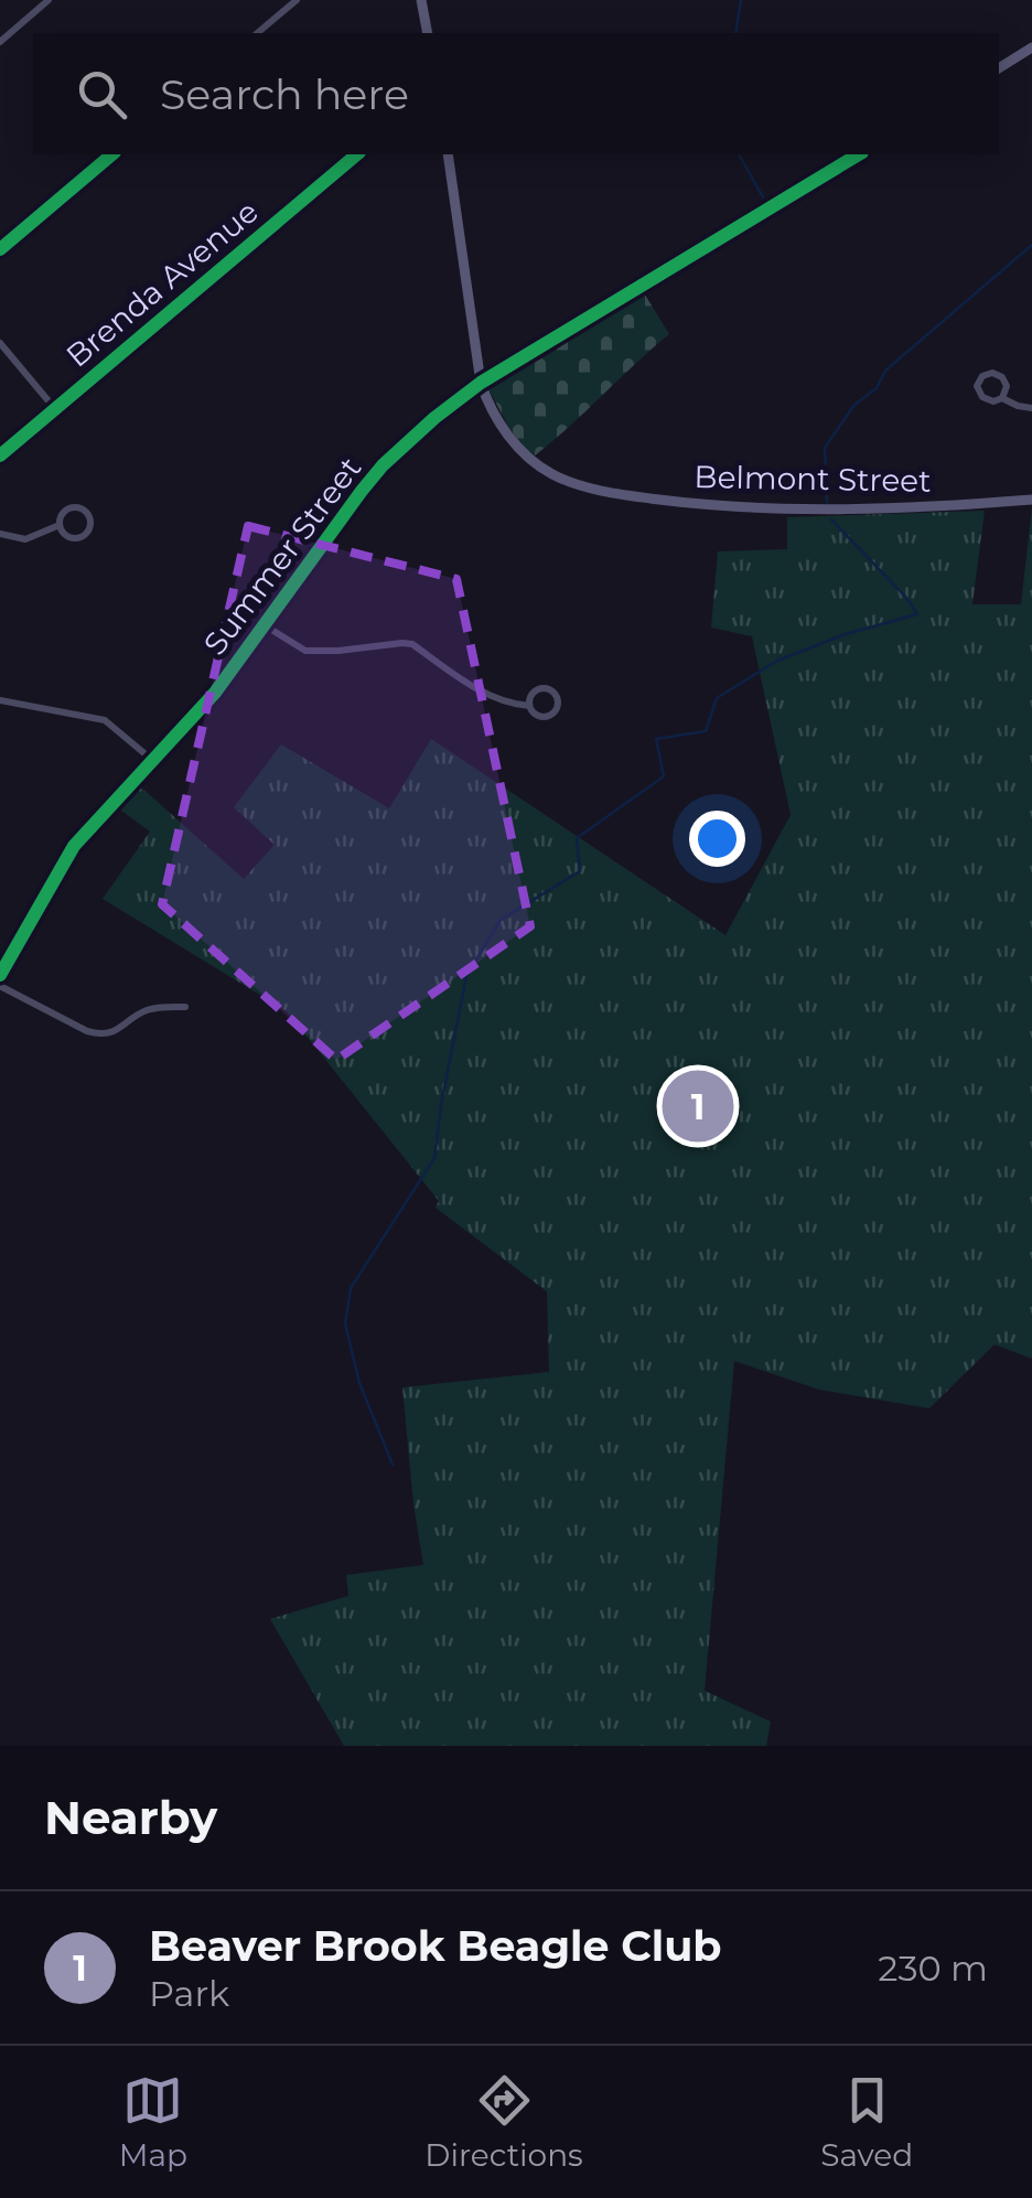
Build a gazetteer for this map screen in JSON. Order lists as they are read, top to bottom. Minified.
{"streets":{"street":["Brenda Avenue","Belmont Street","Summer Street"]},"crossings":[["Belmont Street","Summer Street"]],"page":{"search":"Search here","pins":"1","heading":"Nearby","list":[{"mark":"1","name":"Beaver Brook Beagle Club","note":"Park","value":"230 m"}],"nav":["Map","Directions","Saved"]}}
